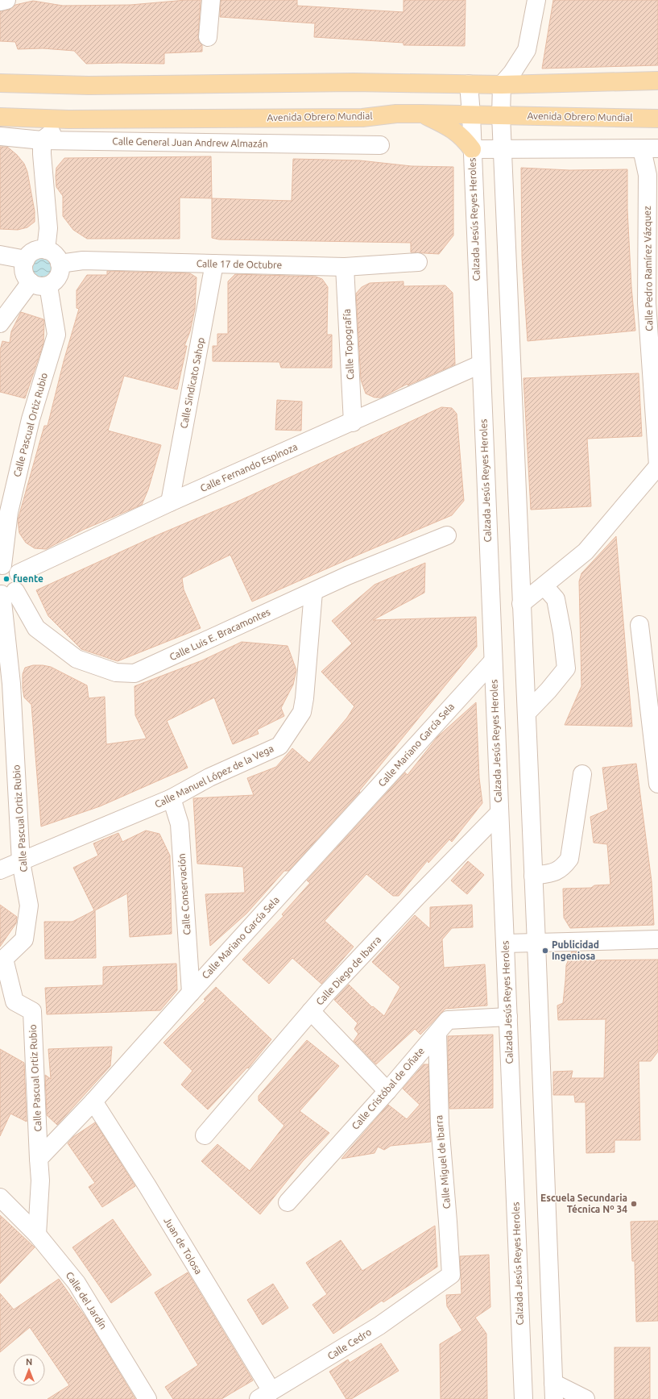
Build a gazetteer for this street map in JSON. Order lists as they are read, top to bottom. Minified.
{"streets":{"main road":["Avenida Obrero Mundial"],"street":["Calle General Juan Andrew Almazán","Calzada Jesús Reyes Heroles","Calle 17 de Octubre","Calle Pedro Ramírez Vázquez","Calle Topografía","Calle Sindicato Sahop","Calle Pascual Ortiz Rubio","Calle Fernando Espinoza","Calle Luis E. Bracamontes","Calle Mariano García Sela","Calle Manuel López de la Vega","Calle Conservación","Calle Diego de Ibarra","Calle Cristóbal de Oñate","Calle Miguel de Ibarra","Juan de Tolosa","Calle del Jardín","Calle Cedro"]},"crossings":[["Avenida Obrero Mundial","Calzada Jesús Reyes Heroles"],["Calzada Jesús Reyes Heroles","Calle Fernando Espinoza"],["Calzada Jesús Reyes Heroles","Calle Mariano García Sela"],["Calzada Jesús Reyes Heroles","Calle Diego de Ibarra"],["Calzada Jesús Reyes Heroles","Calle Cristóbal de Oñate"],["Calle 17 de Octubre","Calle Topografía"],["Calle 17 de Octubre","Calle Sindicato Sahop"],["Calle 17 de Octubre","Calle Pascual Ortiz Rubio"],["Calle Topografía","Calle Fernando Espinoza"],["Calle Sindicato Sahop","Calle Fernando Espinoza"],["Calle Pascual Ortiz Rubio","Calle Luis E. Bracamontes"],["Calle Pascual Ortiz Rubio","Calle Mariano García Sela"],["Calle Pascual Ortiz Rubio","Calle Manuel López de la Vega"],["Calle Luis E. Bracamontes","Calle Manuel López de la Vega"],["Calle Mariano García Sela","Calle Conservación"],["Calle Mariano García Sela","Juan de Tolosa"],["Calle Manuel López de la Vega","Calle Conservación"],["Calle Cristóbal de Oñate","Calle Miguel de Ibarra"],["Calle Miguel de Ibarra","Calle Cedro"],["Juan de Tolosa","Calle Cedro"]],"places":["fuente","Publicidad Ingeniosa","Escuela Secundaria Técnica Nº 34"],"north":"top"}
